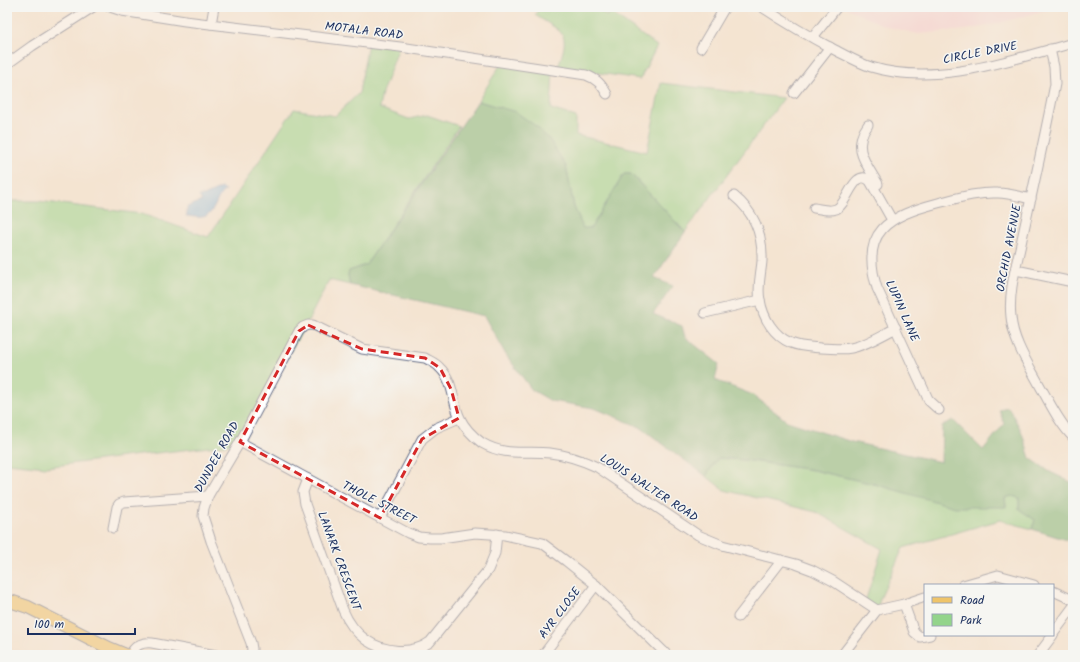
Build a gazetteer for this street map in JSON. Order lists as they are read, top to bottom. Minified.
{"streets":{"street":["MOTALA ROAD","CIRCLE DRIVE","ORCHID AVENUE","LUPIN LANE","DUNDEE ROAD","LOUIS WALTER ROAD","THOLE STREET","LANARK CRESCENT","AYR CLOSE"]},"crossings":[["CIRCLE DRIVE","ORCHID AVENUE"],["ORCHID AVENUE","LUPIN LANE"],["DUNDEE ROAD","LOUIS WALTER ROAD"],["DUNDEE ROAD","THOLE STREET"],["THOLE STREET","LANARK CRESCENT"],["THOLE STREET","AYR CLOSE"]],"legend":["Road","Park"],"scale_bar":"100 m"}
